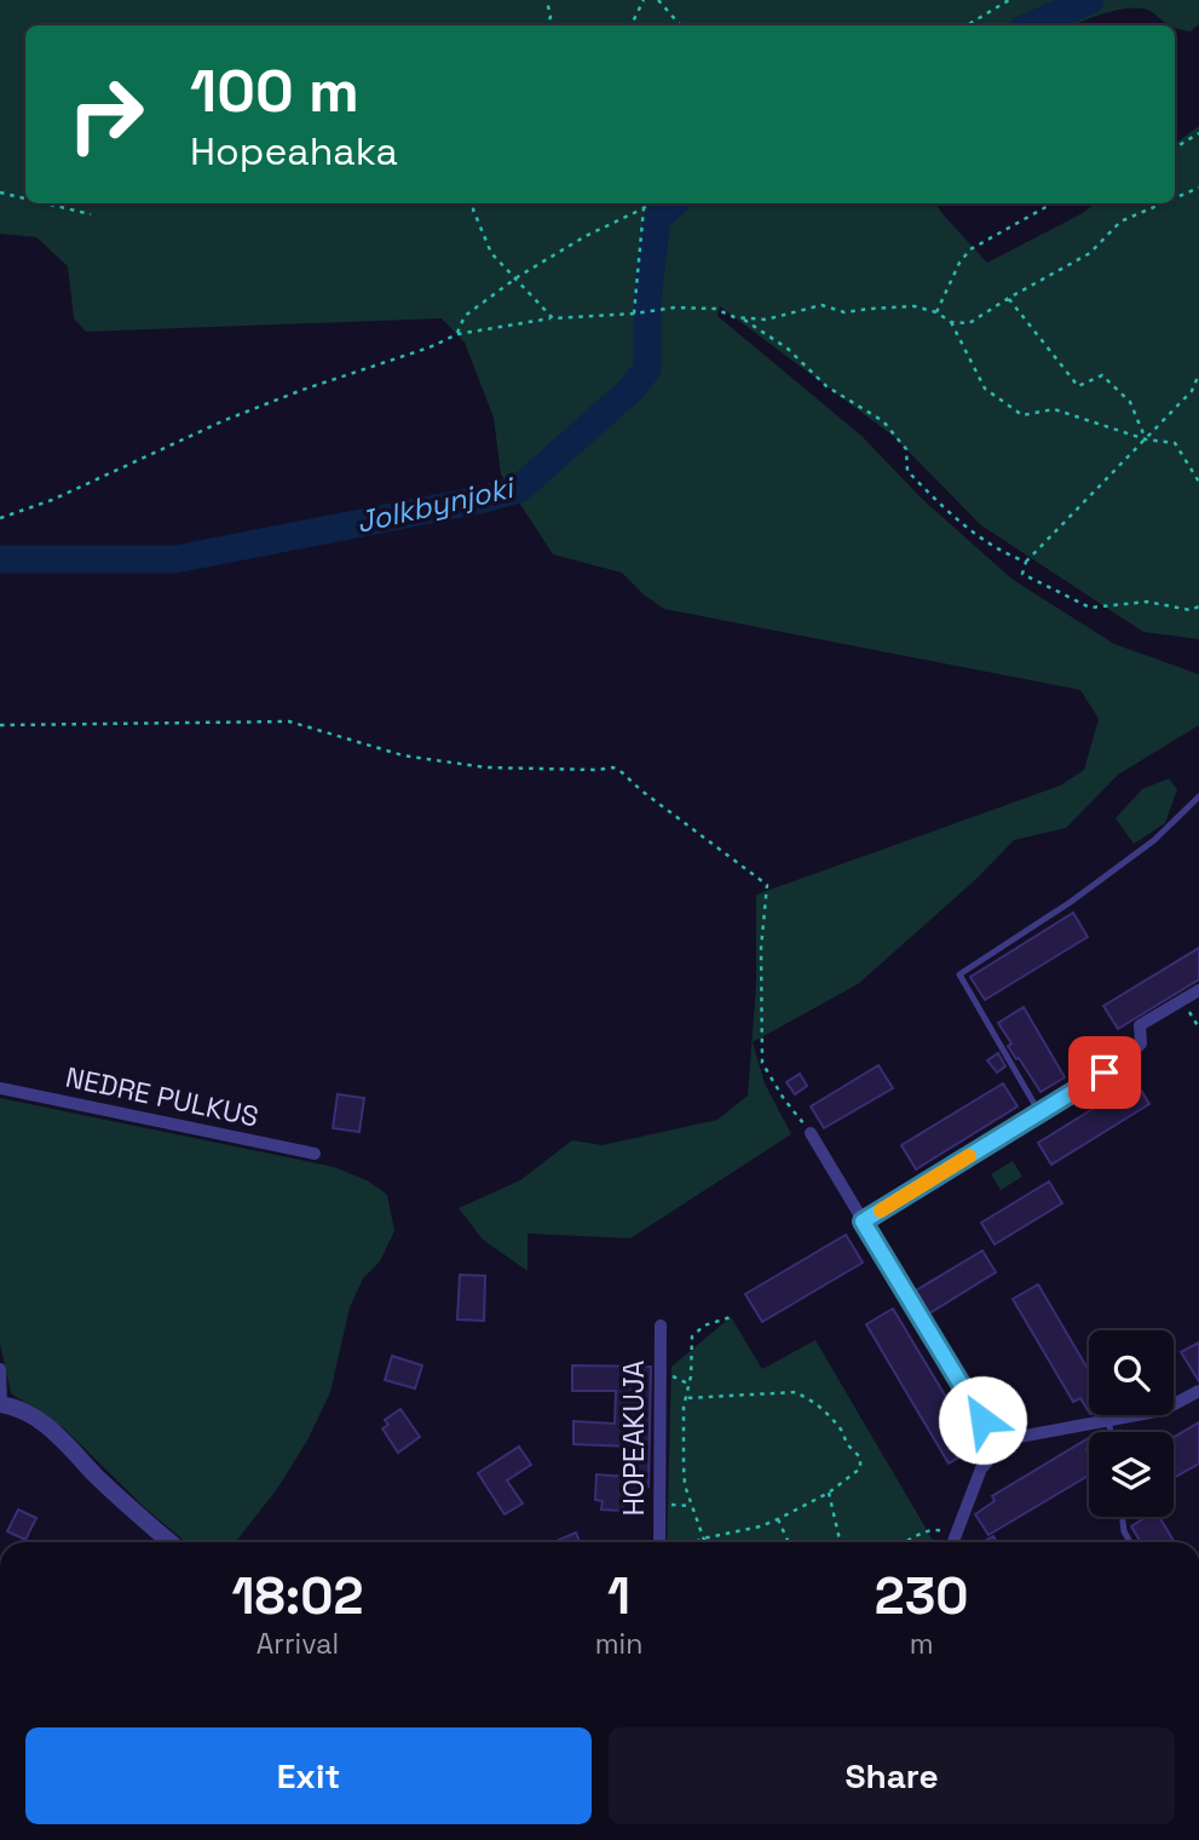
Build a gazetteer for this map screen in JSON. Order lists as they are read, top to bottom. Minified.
{"streets":{"street":["NEDRE PULKUS","HOPEAKUJA"]},"water":["Jolkbynjoki"],"page":{"turn":["100 m","Hopeahaka"],"eta":["18:02","Arrival","1","min","230","m"],"buttons":["Exit","Share"]}}
